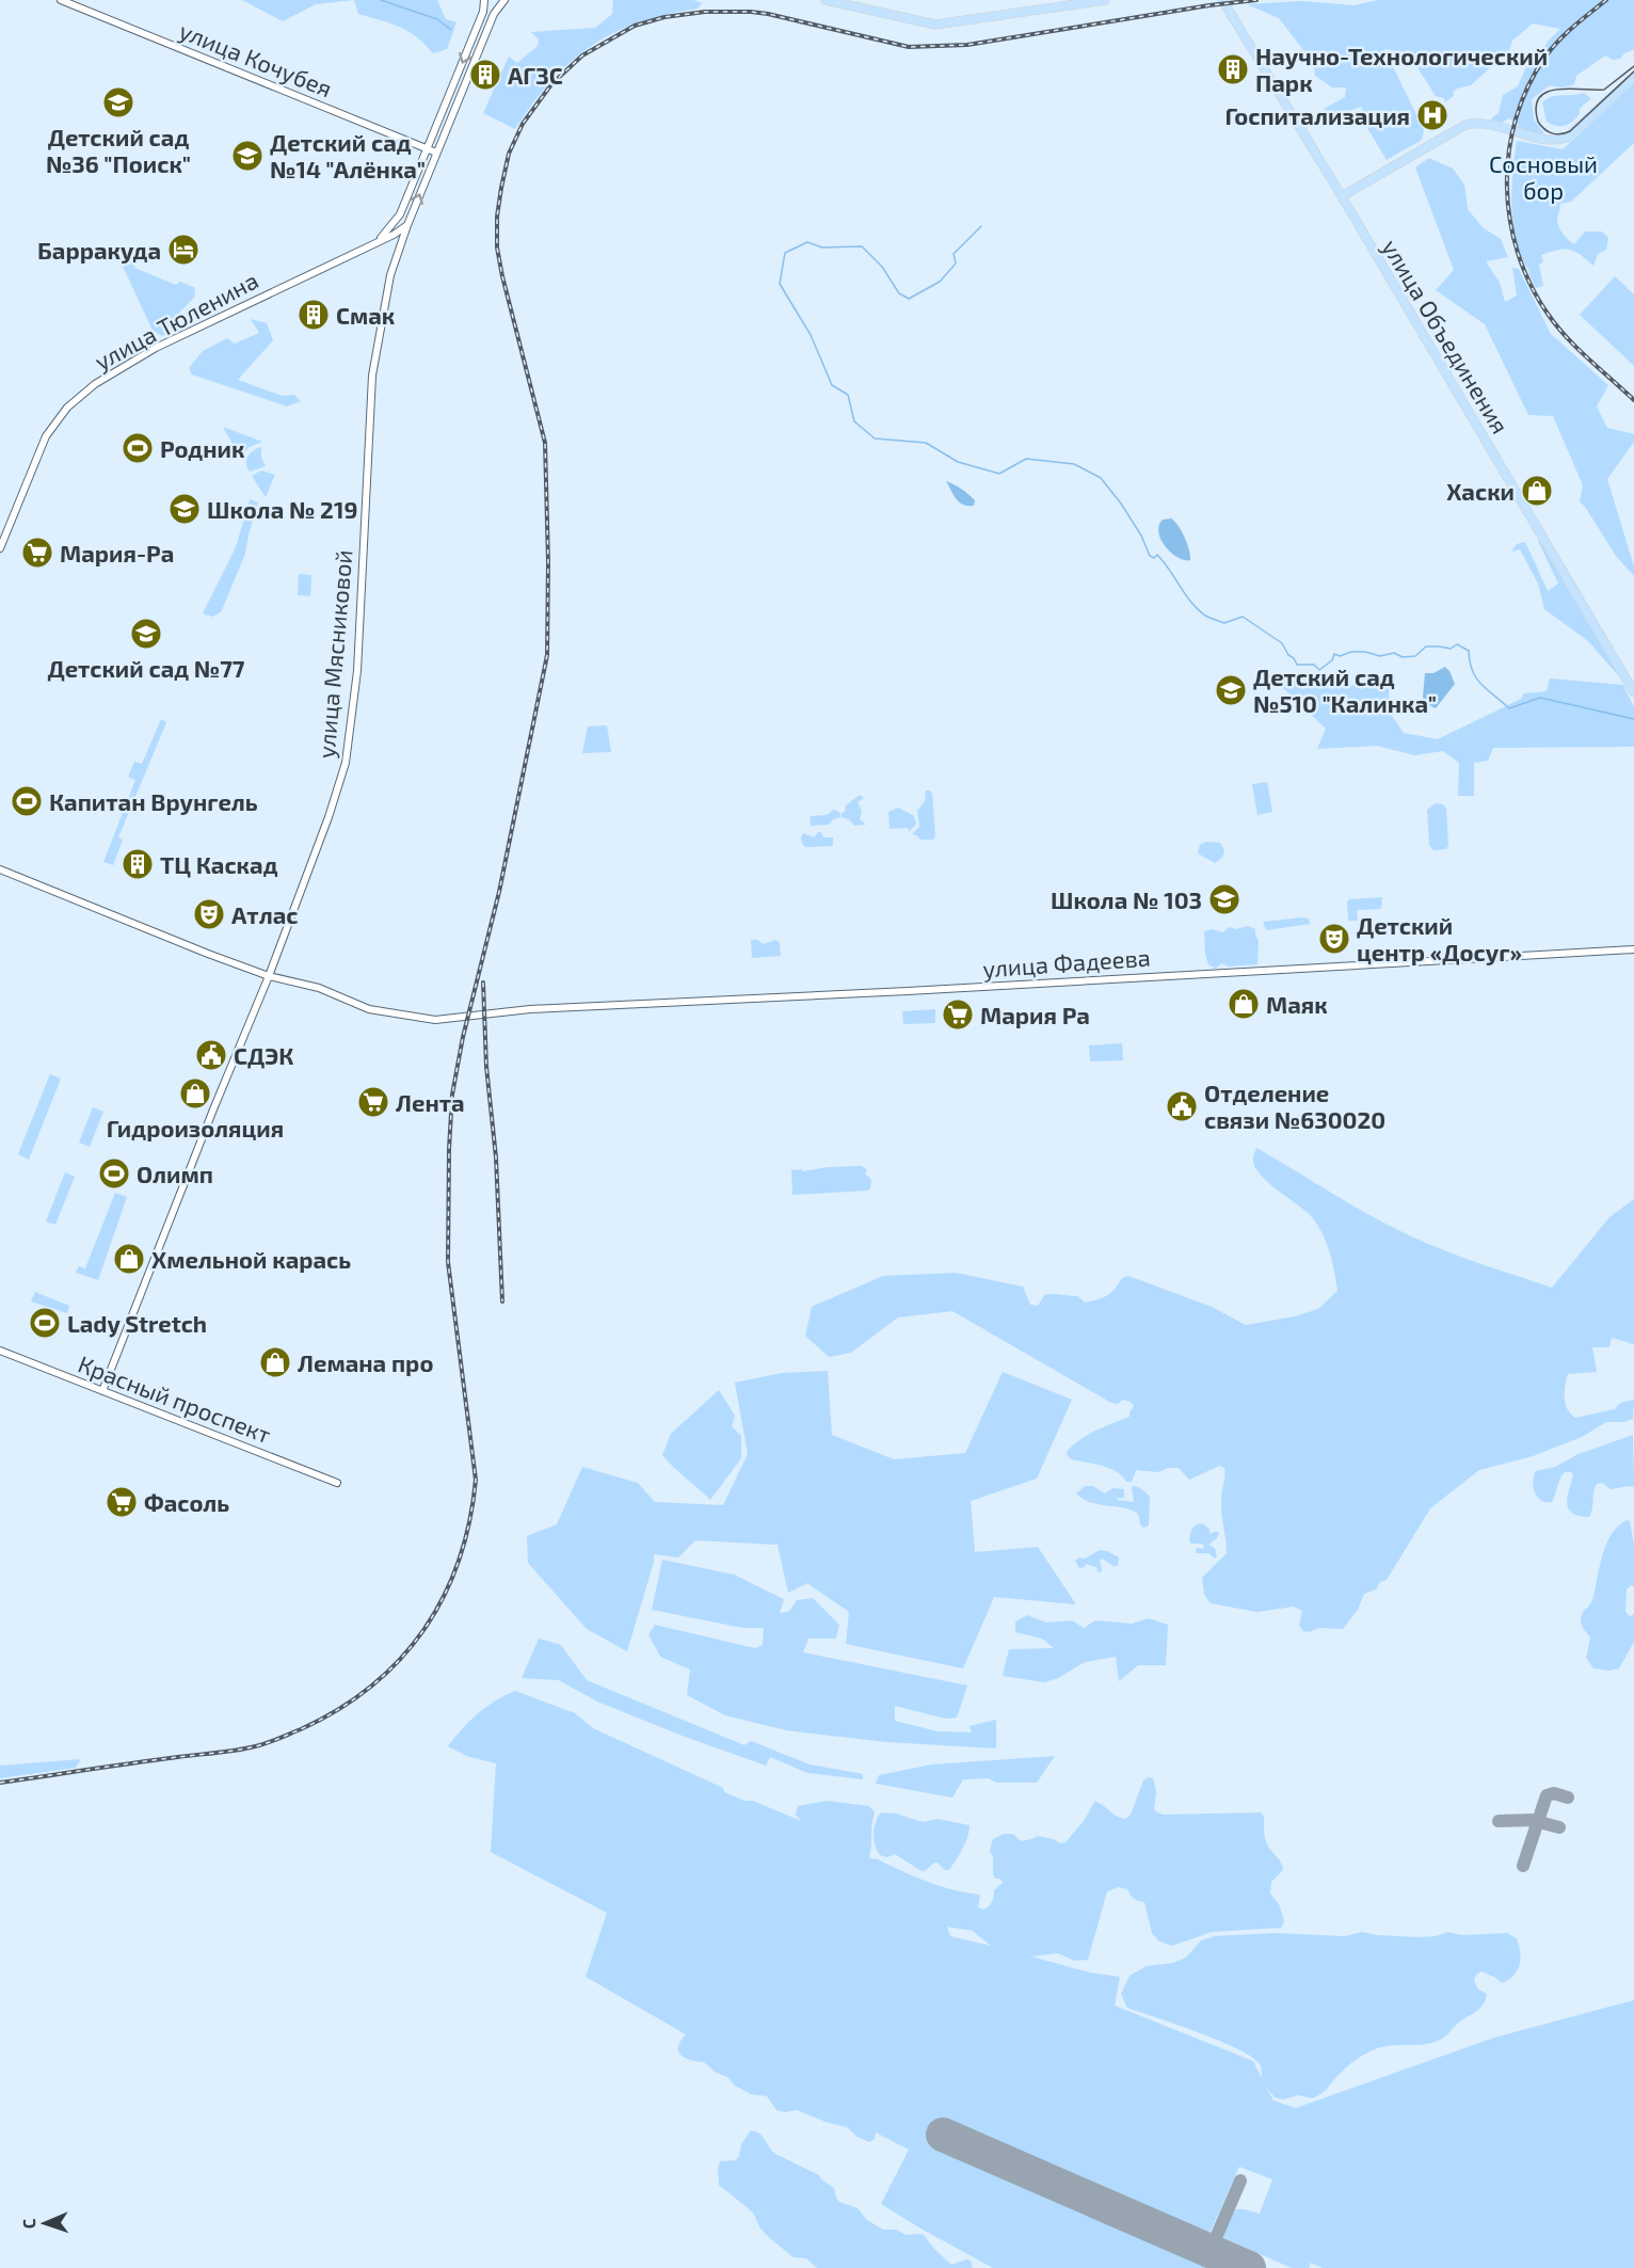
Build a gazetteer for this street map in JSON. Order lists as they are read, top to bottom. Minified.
{"streets":{"main road":["улица Объединения"],"street":["улица Кочубея","улица Тюленина","улица Мясниковой","улица Фадеева","Красный проспект"]},"crossings":[["улица Кочубея","улица Мясниковой"],["улица Мясниковой","улица Фадеева"],["улица Мясниковой","Красный проспект"]],"parks":["Сосновый бор"],"places":{"building":["Научно-Технологический Парк","АГЗС","Смак","ТЦ Каскад"],"school or university":["Детский сад №36 \"Поиск\"","Детский сад №14 \"Алёнка\"","Школа № 219","Детский сад №77","Детский сад №510 \"Калинка\"","Школа № 103"],"hospital":["Госпитализация"],"hotel":["Барракуда"],"sports":["Родник","Капитан Врунгель","Олимп","Lady Stretch"],"shop":["Хаски","Маяк","Гидроизоляция","Хмельной карась","Лемана про"],"supermarket":["Мария-Ра","Мария Ра","Лента","Фасоль"],"theatre":["Атлас","Детский центр «Досуг»"],"public building":["СДЭК","Отделение связи №630020"]},"north":"left"}
